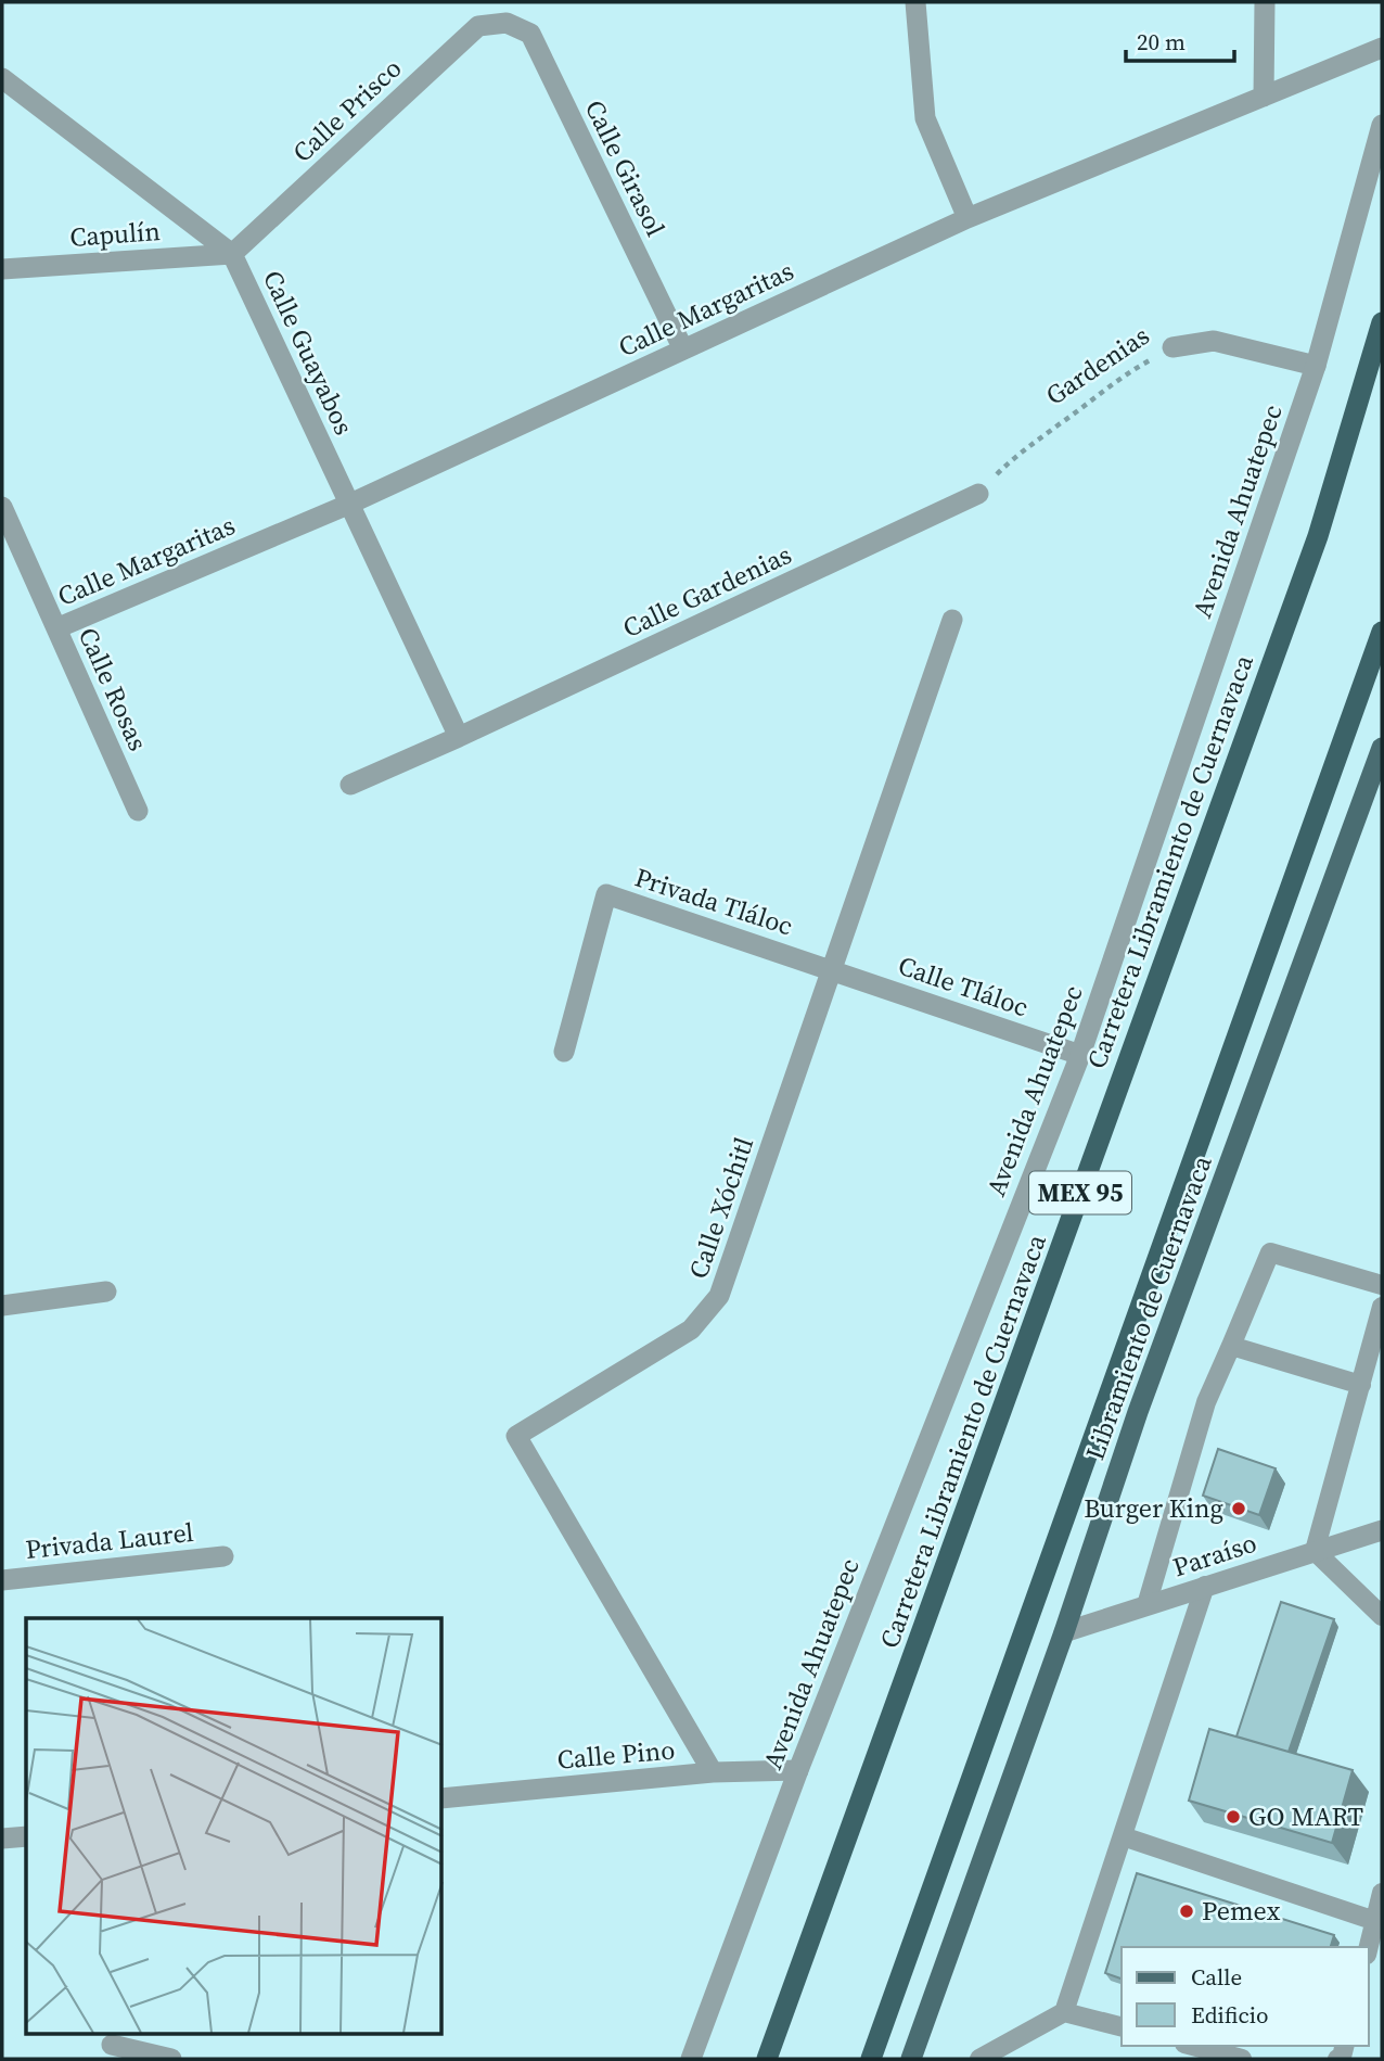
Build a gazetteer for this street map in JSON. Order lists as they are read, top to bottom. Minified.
{"streets":{"highway":["Carretera Libramiento de Cuernavaca","MEX 95"],"main road":["Libramiento de Cuernavaca"],"street":["Calle Prisco","Calle Girasol","Capulín","Calle Margaritas","Calle Guayabos","Gardenias","Avenida Ahuatepec","Calle Gardenias","Calle Rosas","Privada Tláloc","Calle Tláloc","Calle Xóchitl","Privada Laurel","Paraíso","Calle Pino"]},"crossings":[["Calle Prisco","Calle Girasol"],["Calle Prisco","Capulín"],["Calle Prisco","Calle Guayabos"],["Calle Girasol","Calle Margaritas"],["Capulín","Calle Guayabos"],["Calle Margaritas","Calle Guayabos"],["Calle Margaritas","Calle Rosas"],["Calle Guayabos","Calle Gardenias"],["Gardenias","Avenida Ahuatepec"],["Gardenias","Calle Gardenias"],["Avenida Ahuatepec","Calle Tláloc"],["Avenida Ahuatepec","Calle Pino"],["Privada Tláloc","Calle Tláloc"],["Privada Tláloc","Calle Xóchitl"],["Calle Tláloc","Calle Xóchitl"],["Calle Xóchitl","Calle Pino"],["Libramiento de Cuernavaca","Paraíso"]],"places":["Burger King","GO MART","Pemex"],"legend":["Calle","Edificio"],"scale_bar":"20 m"}
